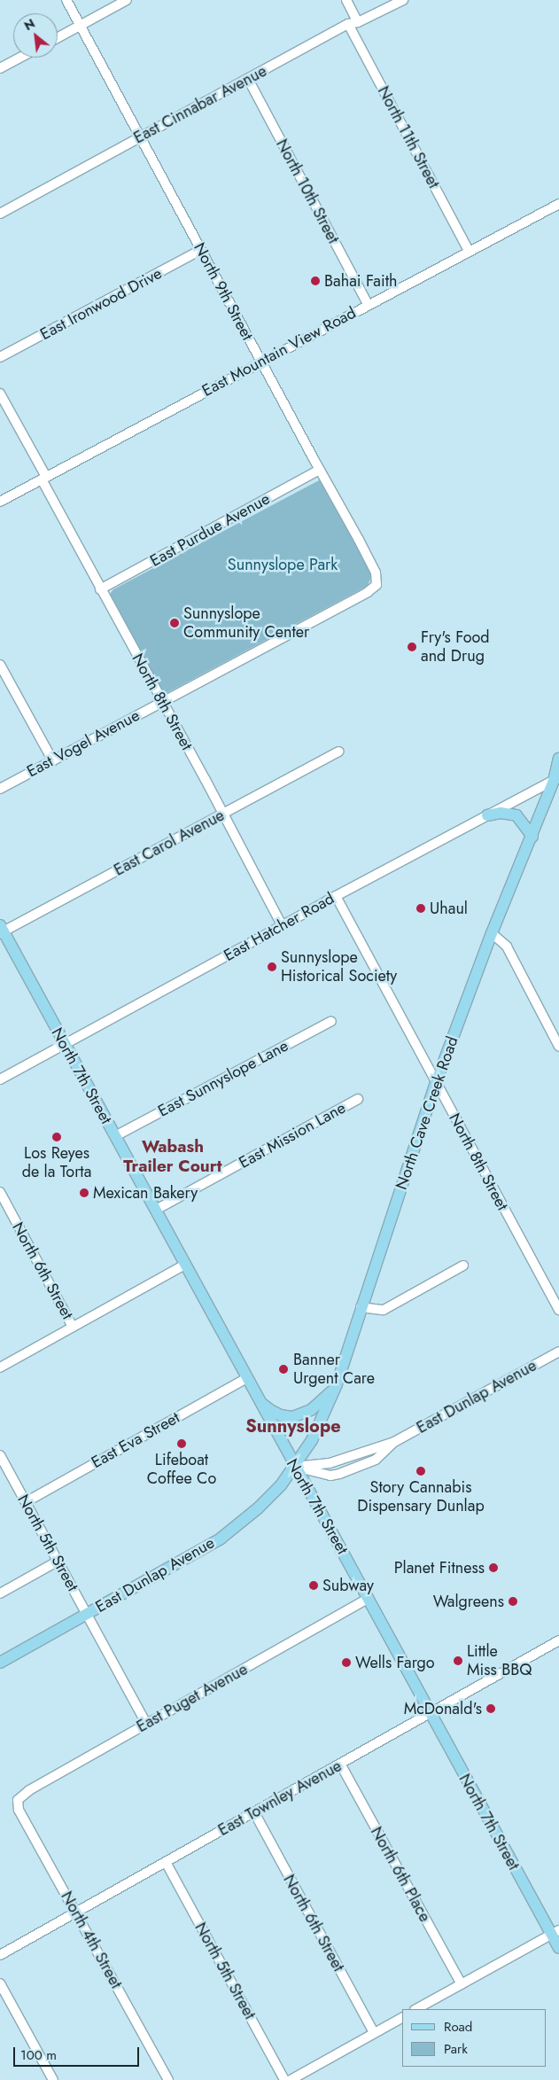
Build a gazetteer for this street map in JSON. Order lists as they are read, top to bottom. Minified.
{"streets":{"main road":["North 7th Street","North Cave Creek Road","East Dunlap Avenue"],"street":["East Cinnabar Avenue","North 11th Street","North 10th Street","North 9th Street","East Ironwood Drive","East Mountain View Road","East Purdue Avenue","North 8th Street","East Vogel Avenue","East Carol Avenue","East Hatcher Road","East Sunnyslope Lane","East Mission Lane","North 6th Street","East Eva Street","North 5th Street","East Puget Avenue","East Townley Avenue","North 6th Place","North 4th Street"]},"crossings":[["East Cinnabar Avenue","North 11th Street"],["East Cinnabar Avenue","North 10th Street"],["East Cinnabar Avenue","North 9th Street"],["North 11th Street","East Mountain View Road"],["North 10th Street","East Mountain View Road"],["North 9th Street","East Ironwood Drive"],["North 9th Street","East Mountain View Road"],["North 9th Street","East Purdue Avenue"],["North 9th Street","East Vogel Avenue"],["East Mountain View Road","North 8th Street"],["East Purdue Avenue","North 8th Street"],["North 8th Street","East Vogel Avenue"],["North 8th Street","East Carol Avenue"],["North 8th Street","East Hatcher Road"],["North 8th Street","North Cave Creek Road"],["East Carol Avenue","North 7th Street"],["East Hatcher Road","North 7th Street"],["East Hatcher Road","North Cave Creek Road"],["North 7th Street","East Sunnyslope Lane"],["North 7th Street","North Cave Creek Road"],["North 7th Street","East Mission Lane"],["North 7th Street","East Dunlap Avenue"],["North 7th Street","East Eva Street"],["North 7th Street","East Puget Avenue"],["North 7th Street","East Townley Avenue"],["North Cave Creek Road","East Dunlap Avenue"],["North 6th Street","East Townley Avenue"],["East Dunlap Avenue","North 5th Street"],["East Eva Street","North 5th Street"],["North 5th Street","East Puget Avenue"],["North 5th Street","East Townley Avenue"],["East Puget Avenue","North 4th Street"],["East Townley Avenue","North 6th Place"],["East Townley Avenue","North 4th Street"]],"districts":["Wabash Trailer Court","Sunnyslope"],"parks":["Sunnyslope Park"],"places":["Bahai Faith","Sunnyslope Community Center","Fry's Food and Drug","Uhaul","Sunnyslope Historical Society","Los Reyes de la Torta","Mexican Bakery","Banner Urgent Care","Lifeboat Coffee Co","Story Cannabis Dispensary Dunlap","Planet Fitness","Subway","Walgreens","Little Miss BBQ","Wells Fargo","McDonald's"],"legend":["Road","Park"],"scale_bar":"100 m","north":"top left"}
